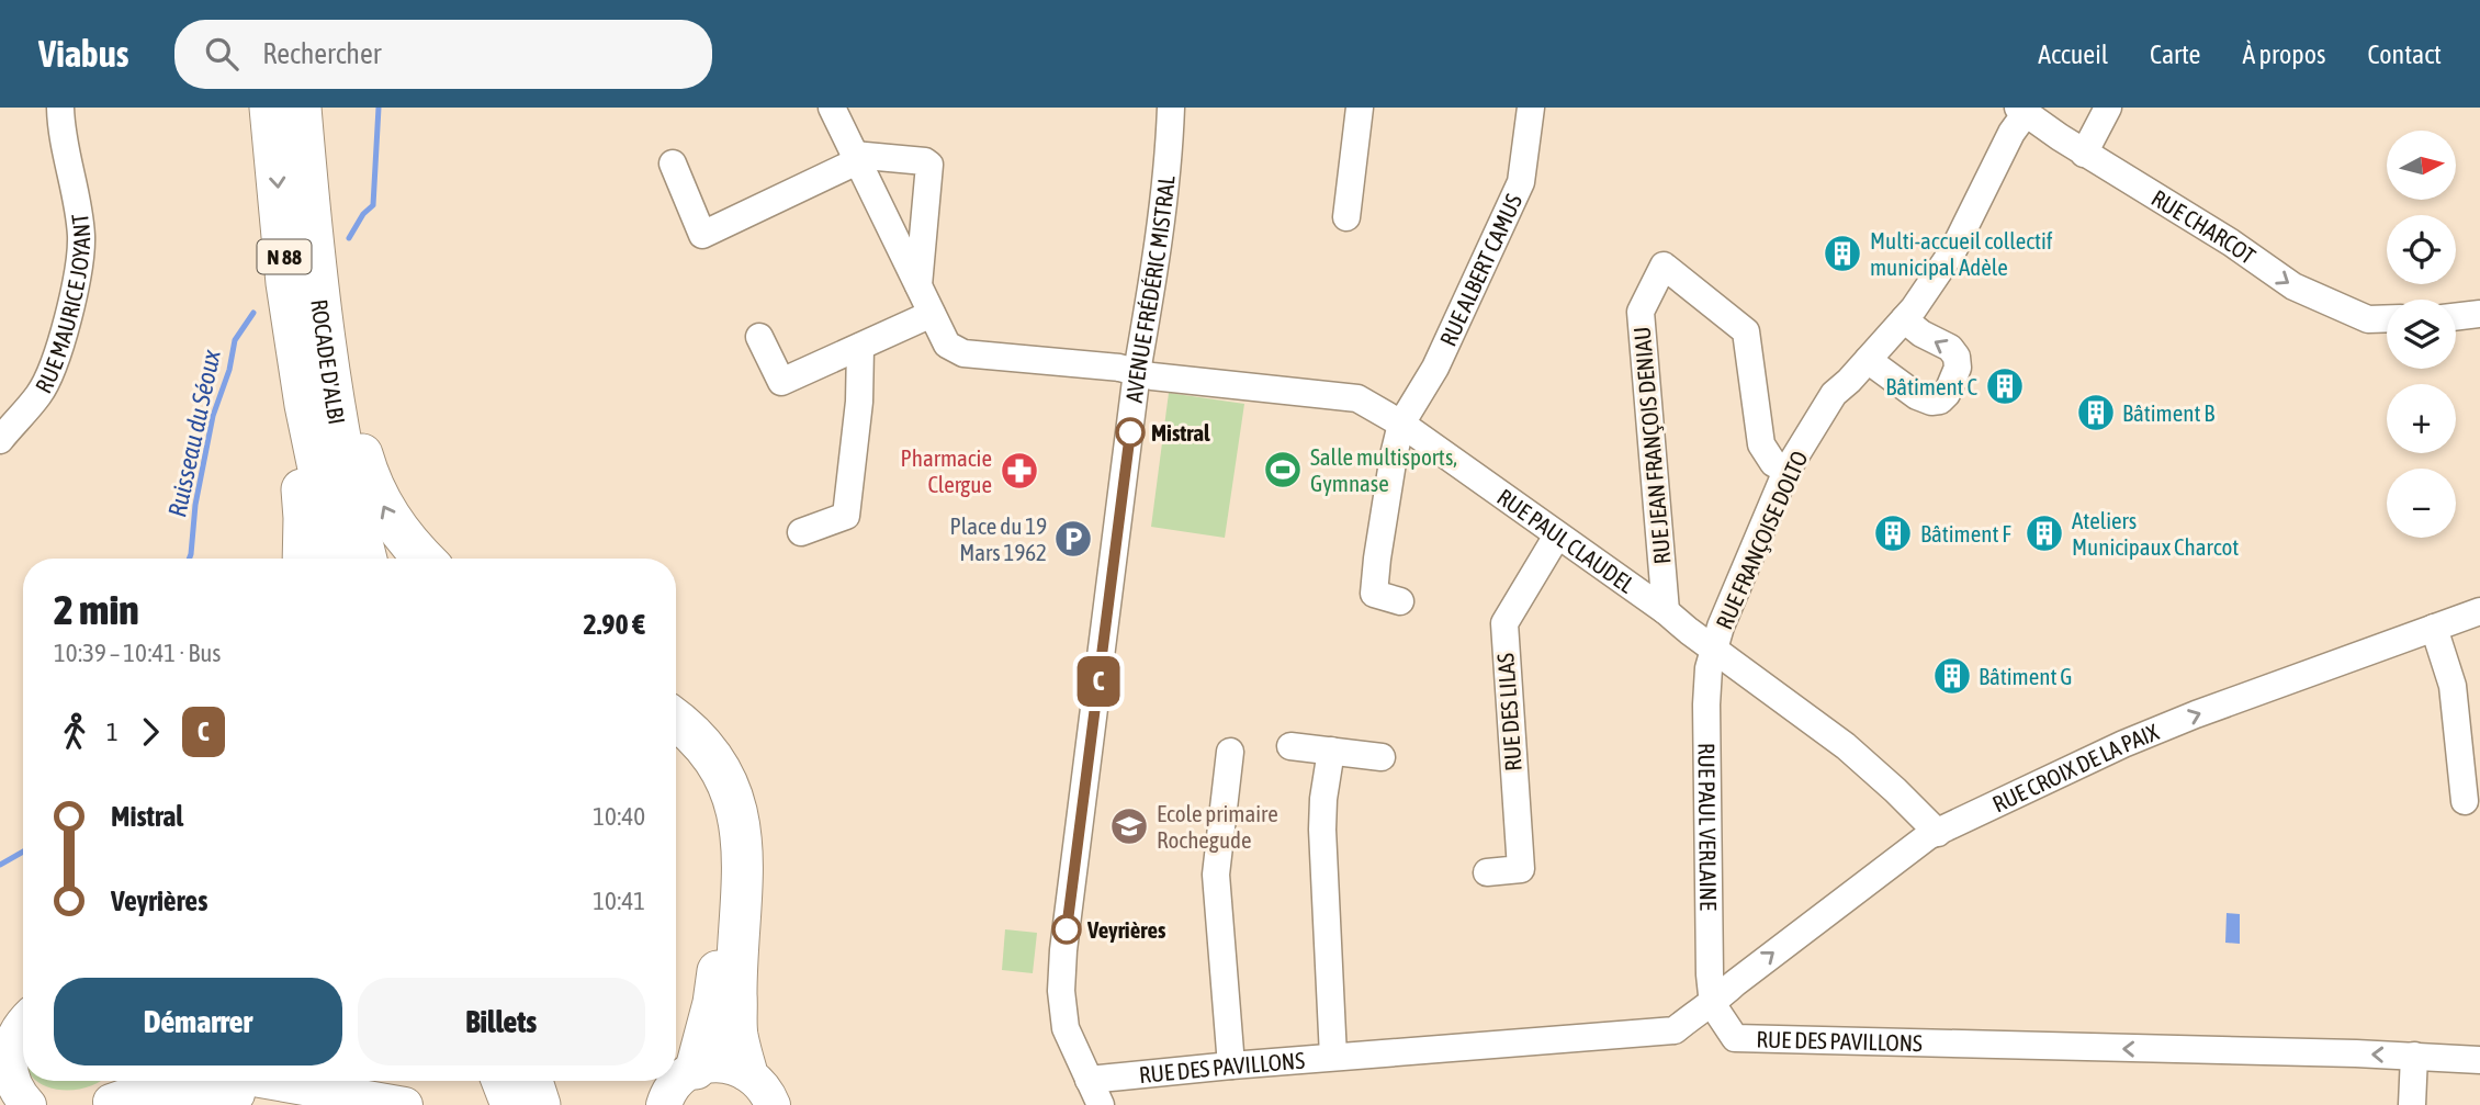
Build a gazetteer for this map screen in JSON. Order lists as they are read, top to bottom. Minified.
{"streets":{"highway":["N 88","ROCADE D'ALBI"],"street":["RUE CHARCOT","RUE ALBERT CAMUS","AVENUE FRÉDÉRIC MISTRAL","RUE MAURICE JOYANT","RUE JEAN FRANÇOIS DENIAU","RUE PAUL CLAUDEL","RUE FRANÇOISE DOLTO","RUE DES LILAS","RUE CROIX DE LA PAIX","RUE PAUL VERLAINE","RUE DES PAVILLONS"]},"crossings":[["RUE CHARCOT","RUE FRANÇOISE DOLTO"],["RUE ALBERT CAMUS","RUE PAUL CLAUDEL"],["AVENUE FRÉDÉRIC MISTRAL","RUE PAUL CLAUDEL"],["AVENUE FRÉDÉRIC MISTRAL","RUE DES PAVILLONS"],["RUE JEAN FRANÇOIS DENIAU","RUE PAUL CLAUDEL"],["RUE JEAN FRANÇOIS DENIAU","RUE FRANÇOISE DOLTO"],["RUE PAUL CLAUDEL","RUE FRANÇOISE DOLTO"],["RUE PAUL CLAUDEL","RUE DES LILAS"],["RUE PAUL CLAUDEL","RUE CROIX DE LA PAIX"],["RUE PAUL CLAUDEL","RUE PAUL VERLAINE"],["RUE FRANÇOISE DOLTO","RUE PAUL VERLAINE"],["RUE CROIX DE LA PAIX","RUE PAUL VERLAINE"],["RUE CROIX DE LA PAIX","RUE DES PAVILLONS"],["RUE PAUL VERLAINE","RUE DES PAVILLONS"]],"one_way":["RUE CHARCOT","RUE CROIX DE LA PAIX","RUE DES PAVILLONS"],"water":["Ruisseau du Séoux"],"places":{"building":["Multi-accueil collectif municipal Adèle","Bâtiment C","Bâtiment B","Bâtiment F","Ateliers Municipaux Charcot","Bâtiment G"],"other":["Mistral","Veyrières"],"sports":["Salle multisports, Gymnase"],"pharmacy":["Pharmacie Clergue"],"parking":["Place du 19 Mars 1962"],"school or university":["Ecole primaire Rochegude"]},"lines":["bus line C"],"north":"right","page":{"header":"Viabus","search":"Rechercher","nav":["Accueil","Carte","À propos","Contact"],"on_map":"C","map_buttons":["+","−"],"heading":["2 min","10:39 – 10:41 · Bus","2.90 €"],"legs":["1","C"],"list":[{"name":"Mistral","value":"10:40"},{"name":"Veyrières","value":"10:41"}],"buttons":["Démarrer","Billets"]}}
